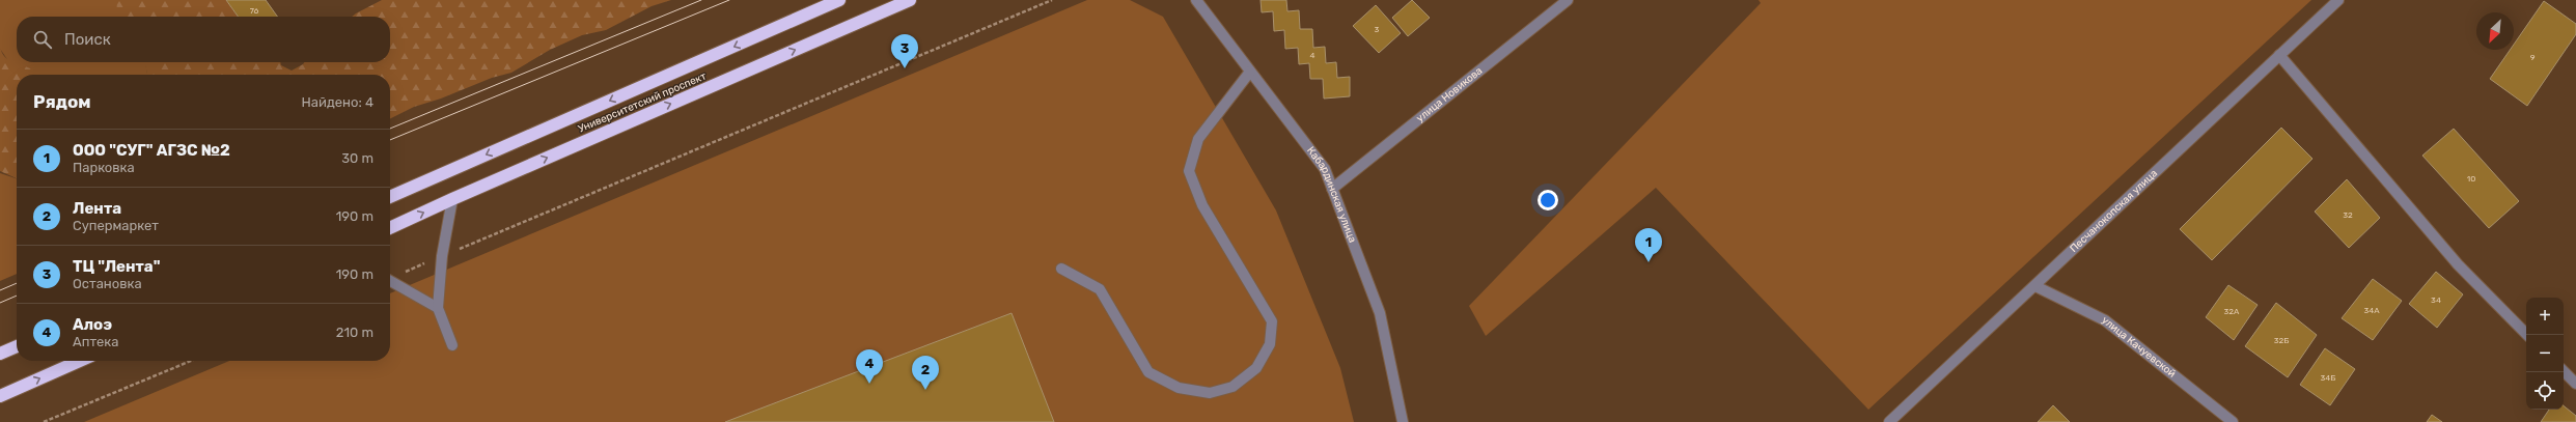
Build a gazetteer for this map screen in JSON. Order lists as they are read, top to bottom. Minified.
{"streets":{"highway":["Университетский проспект"],"street":["улица Новикова","Кабардинская улица","Песчанокопская улица","улица Качуевской"]},"crossings":[["улица Новикова","Кабардинская улица"],["Песчанокопская улица","улица Качуевской"]],"house_numbers":["76","3","4","9","10","32","34","34А","32А","32Б","34Б"],"north":"bottom left","page":{"search":"Поиск","pins":["3","1","4","2"],"heading":["Рядом","Найдено: 4"],"list":[{"mark":"1","name":"ООО \"СУГ\" АГЗС №2","note":"Парковка","value":"30 m"},{"mark":"2","name":"Лента","note":"Супермаркет","value":"190 m"},{"mark":"3","name":"ТЦ \"Лента\"","note":"Остановка","value":"190 m"},{"mark":"4","name":"Алоэ","note":"Аптека","value":"210 m"}],"map_buttons":["+","−"]}}
